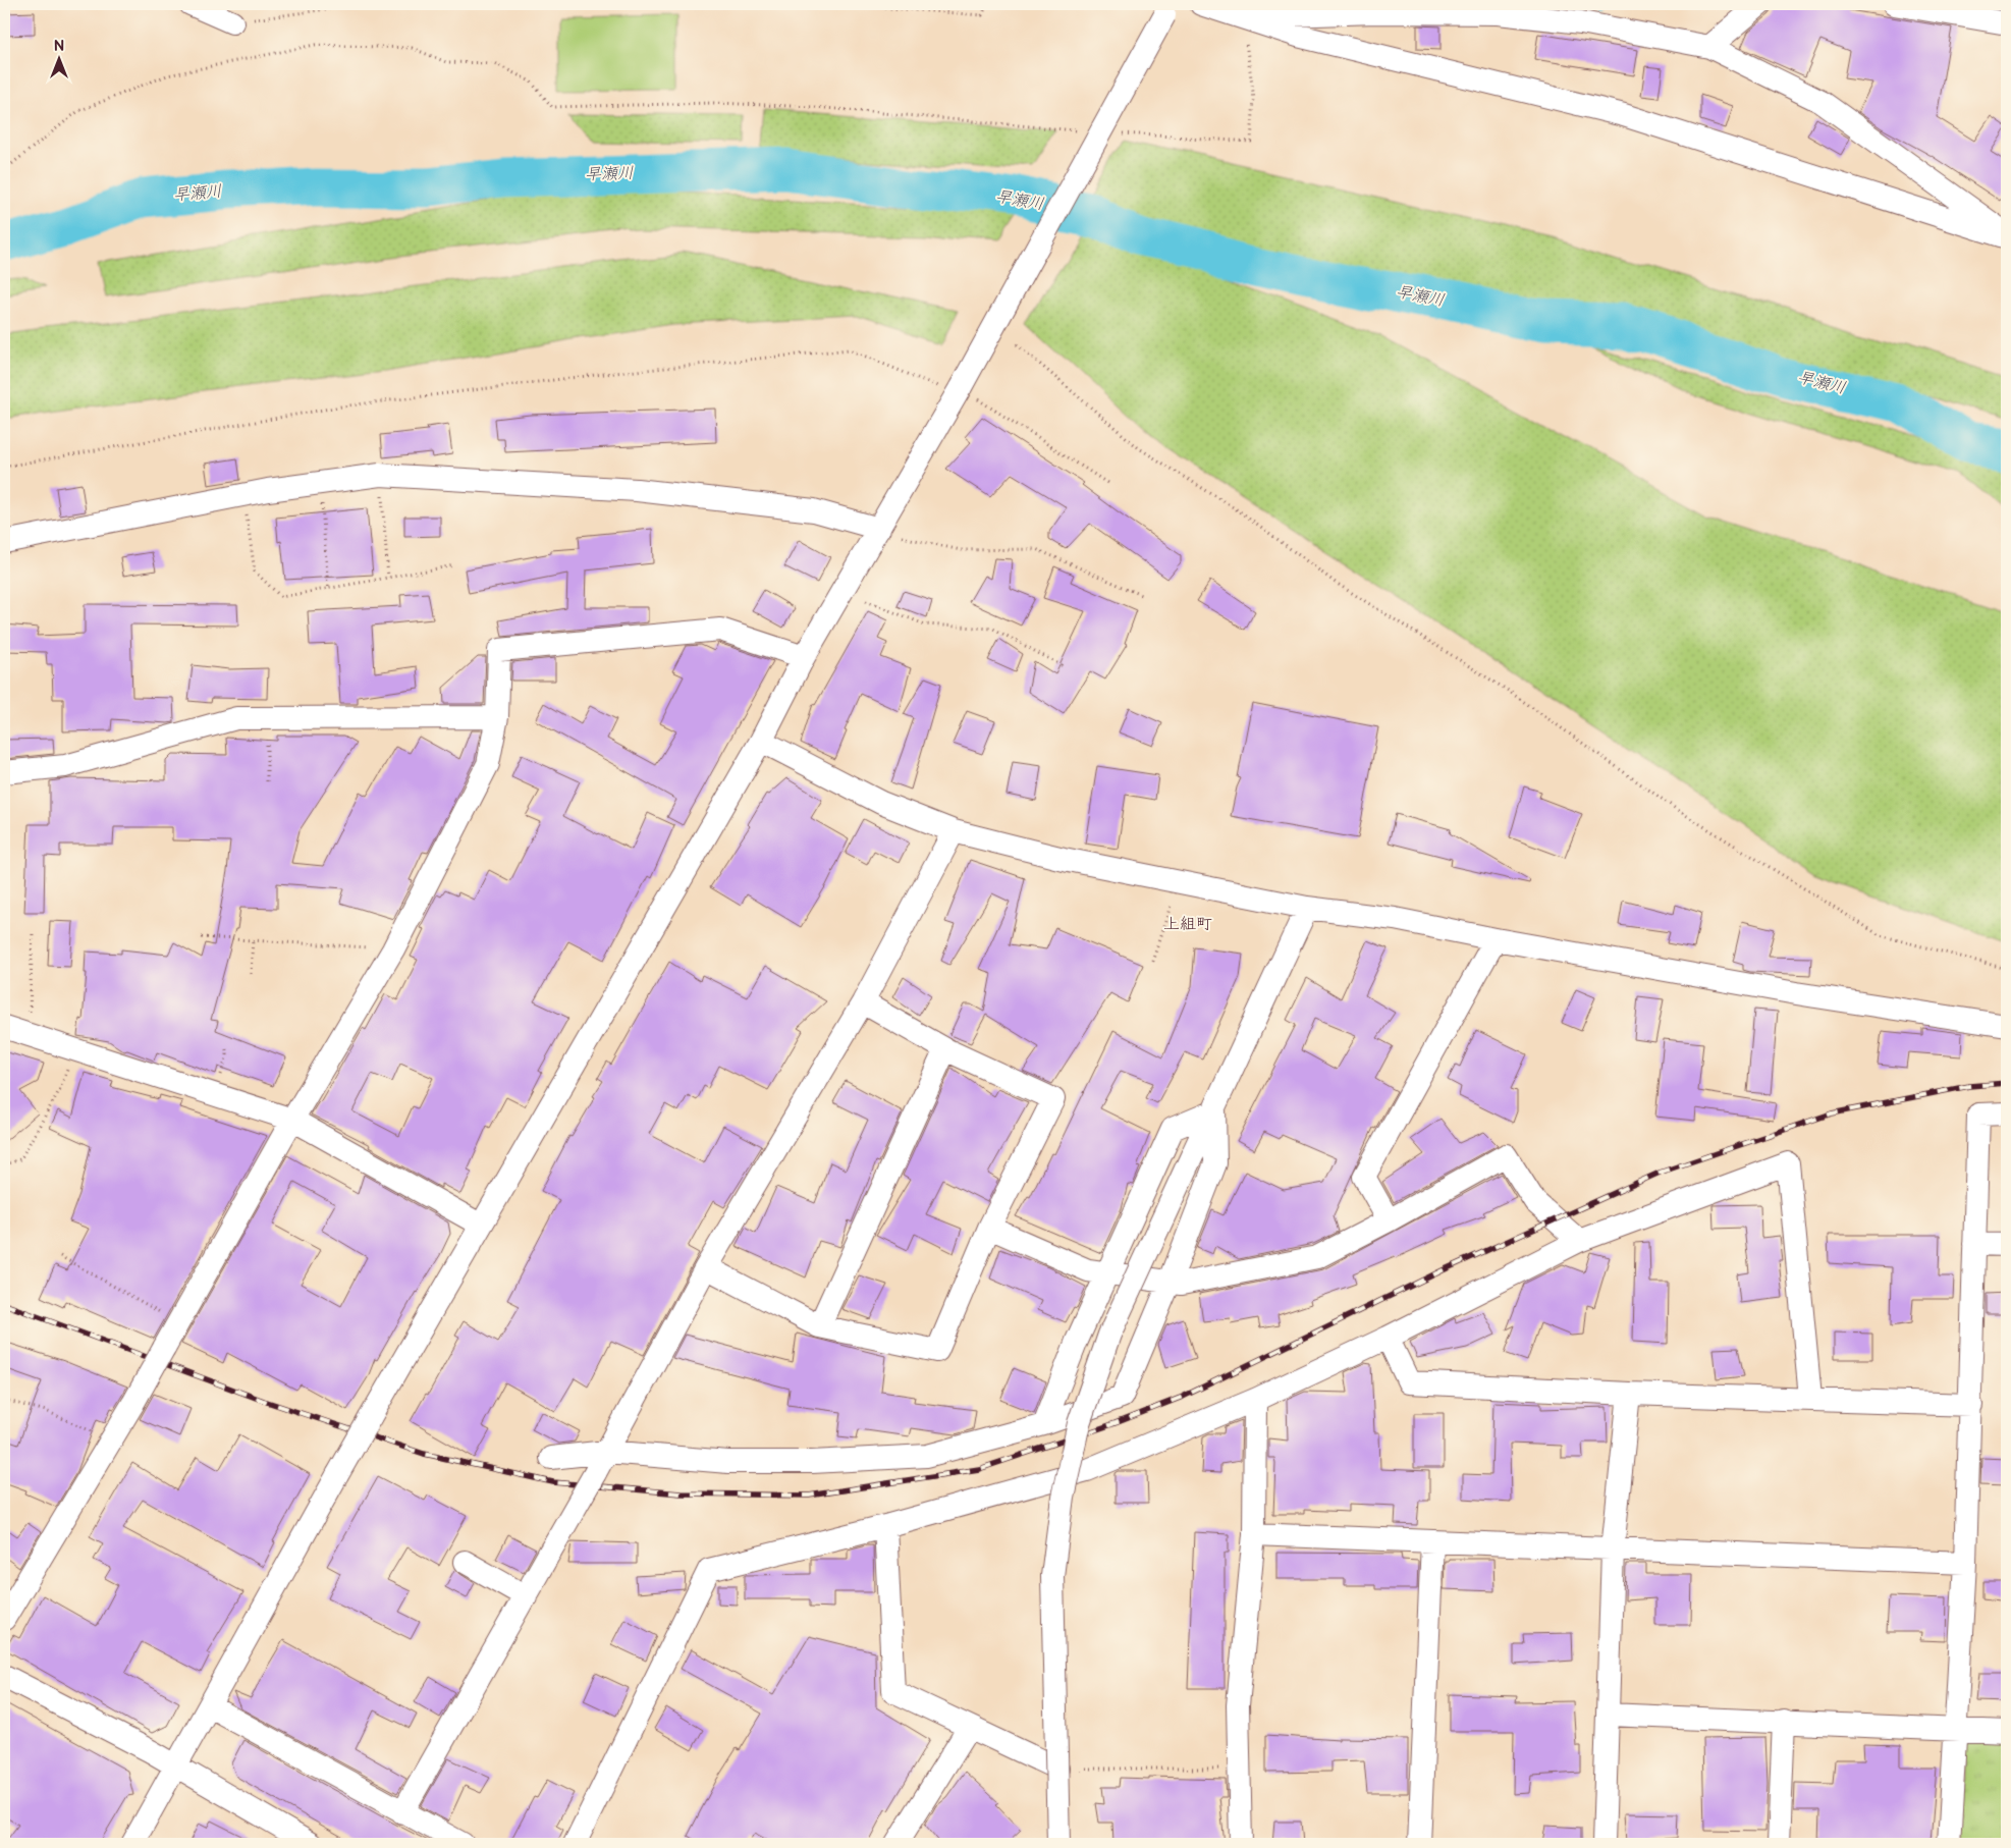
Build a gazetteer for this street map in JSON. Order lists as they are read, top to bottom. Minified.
{"districts":["上組町"],"water":["早瀬川"],"north":"top"}
